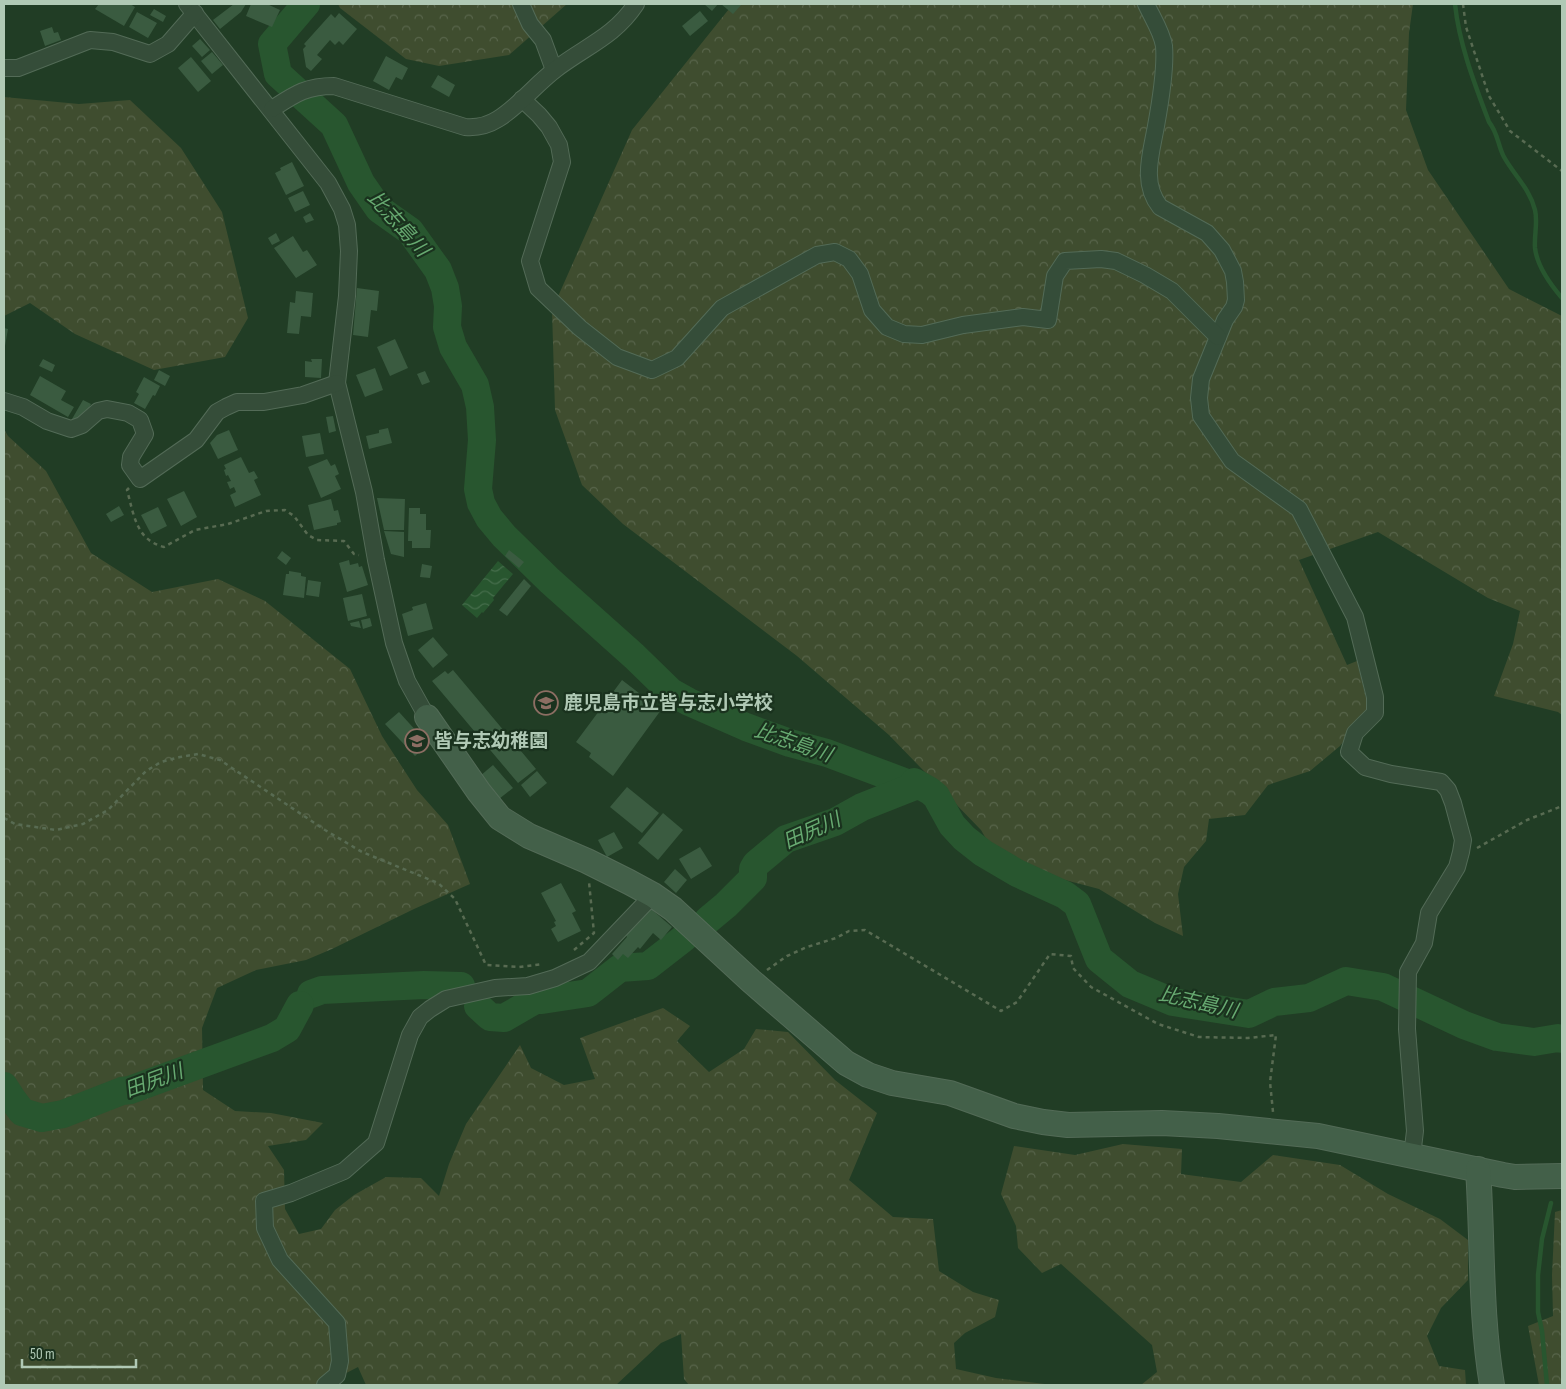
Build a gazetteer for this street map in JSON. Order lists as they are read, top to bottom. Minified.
{"water":["比志島川","田尻川"],"places":{"school or university":["鹿児島市立皆与志小学校","皆与志幼稚園"]},"scale_bar":"50 m"}
